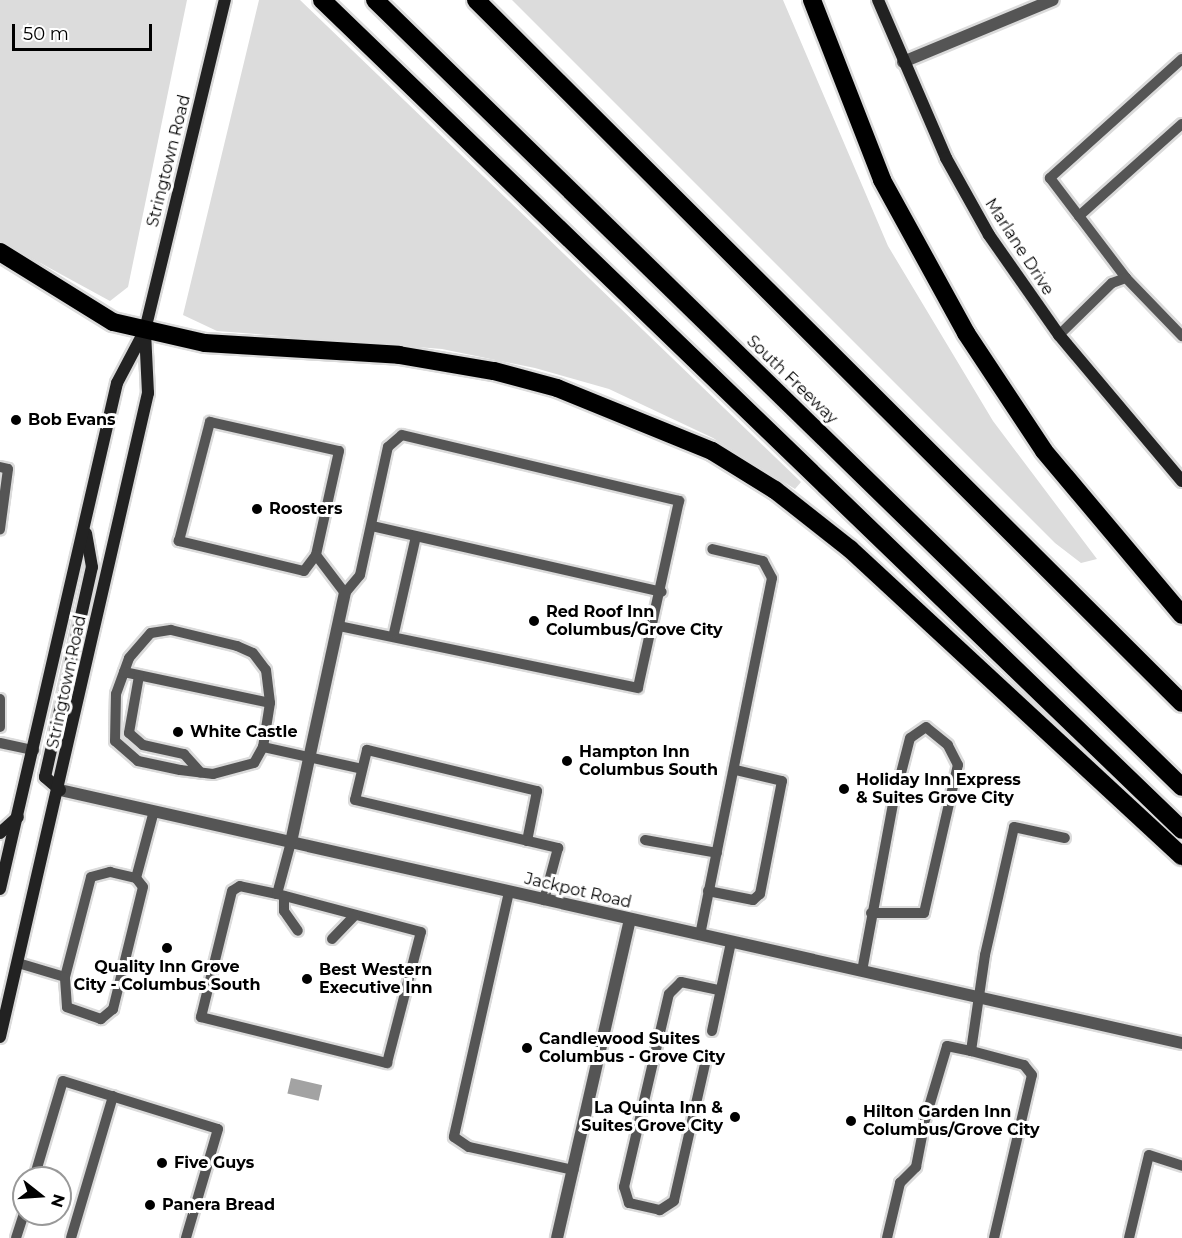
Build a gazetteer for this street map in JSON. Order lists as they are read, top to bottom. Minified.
{"streets":{"highway":["South Freeway"],"main road":["Stringtown Road","Marlane Drive"],"street":["Jackpot Road"]},"crossings":[["Stringtown Road","Jackpot Road"]],"places":["Bob Evans","Roosters","Red Roof Inn Columbus/Grove City","White Castle","Hampton Inn Columbus South","Holiday Inn Express & Suites Grove City","Quality Inn Grove City - Columbus South","Best Western Executive Inn","Candlewood Suites Columbus - Grove City","La Quinta Inn & Suites Grove City","Hilton Garden Inn Columbus/Grove City","Five Guys","Panera Bread"],"scale_bar":"50 m","north":"right"}
